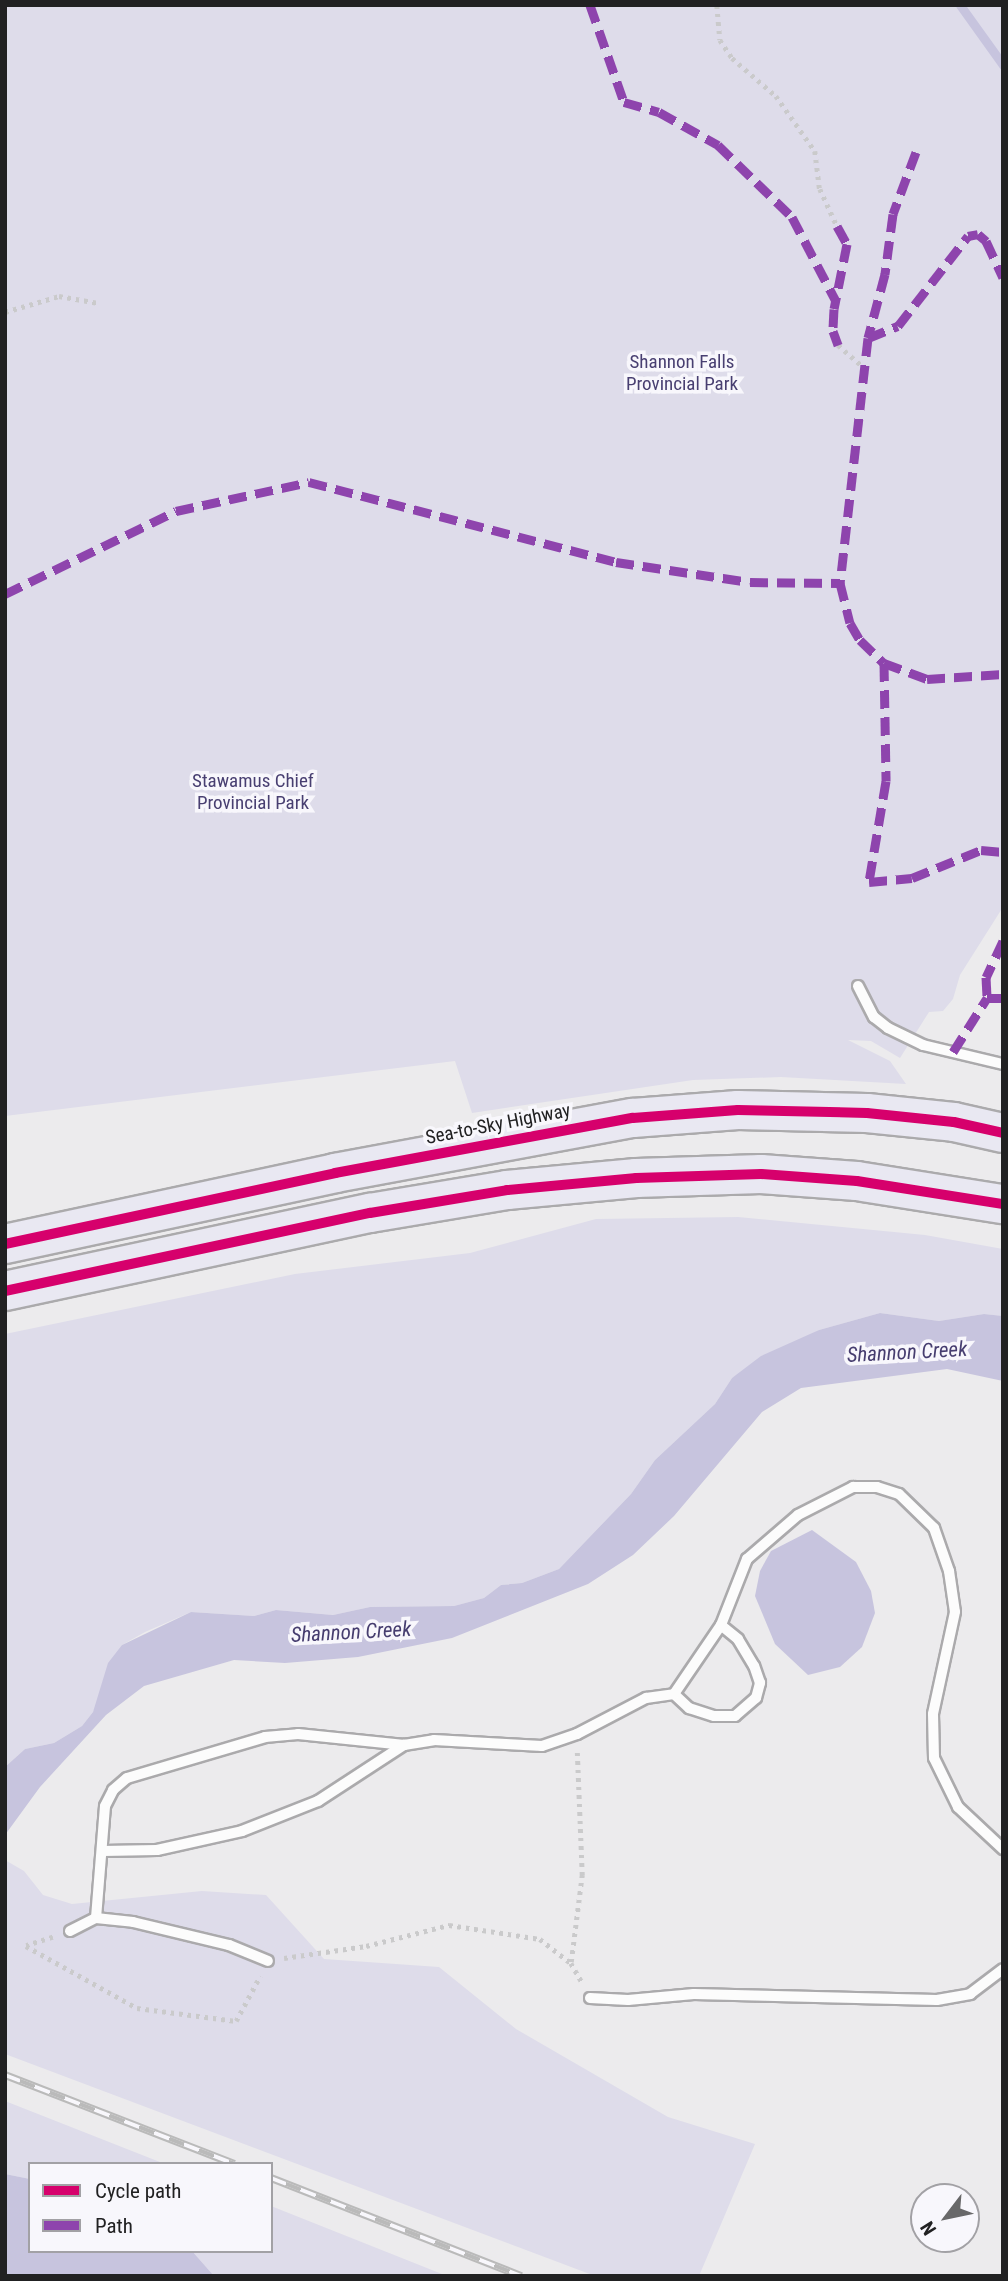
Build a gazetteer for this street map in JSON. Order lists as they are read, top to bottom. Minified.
{"streets":{"highway":["Sea-to-Sky Highway"]},"water":["Shannon Creek"],"parks":["Shannon Falls Provincial Park","Stawamus Chief Provincial Park"],"legend":["Cycle path","Path"],"north":"bottom left"}
